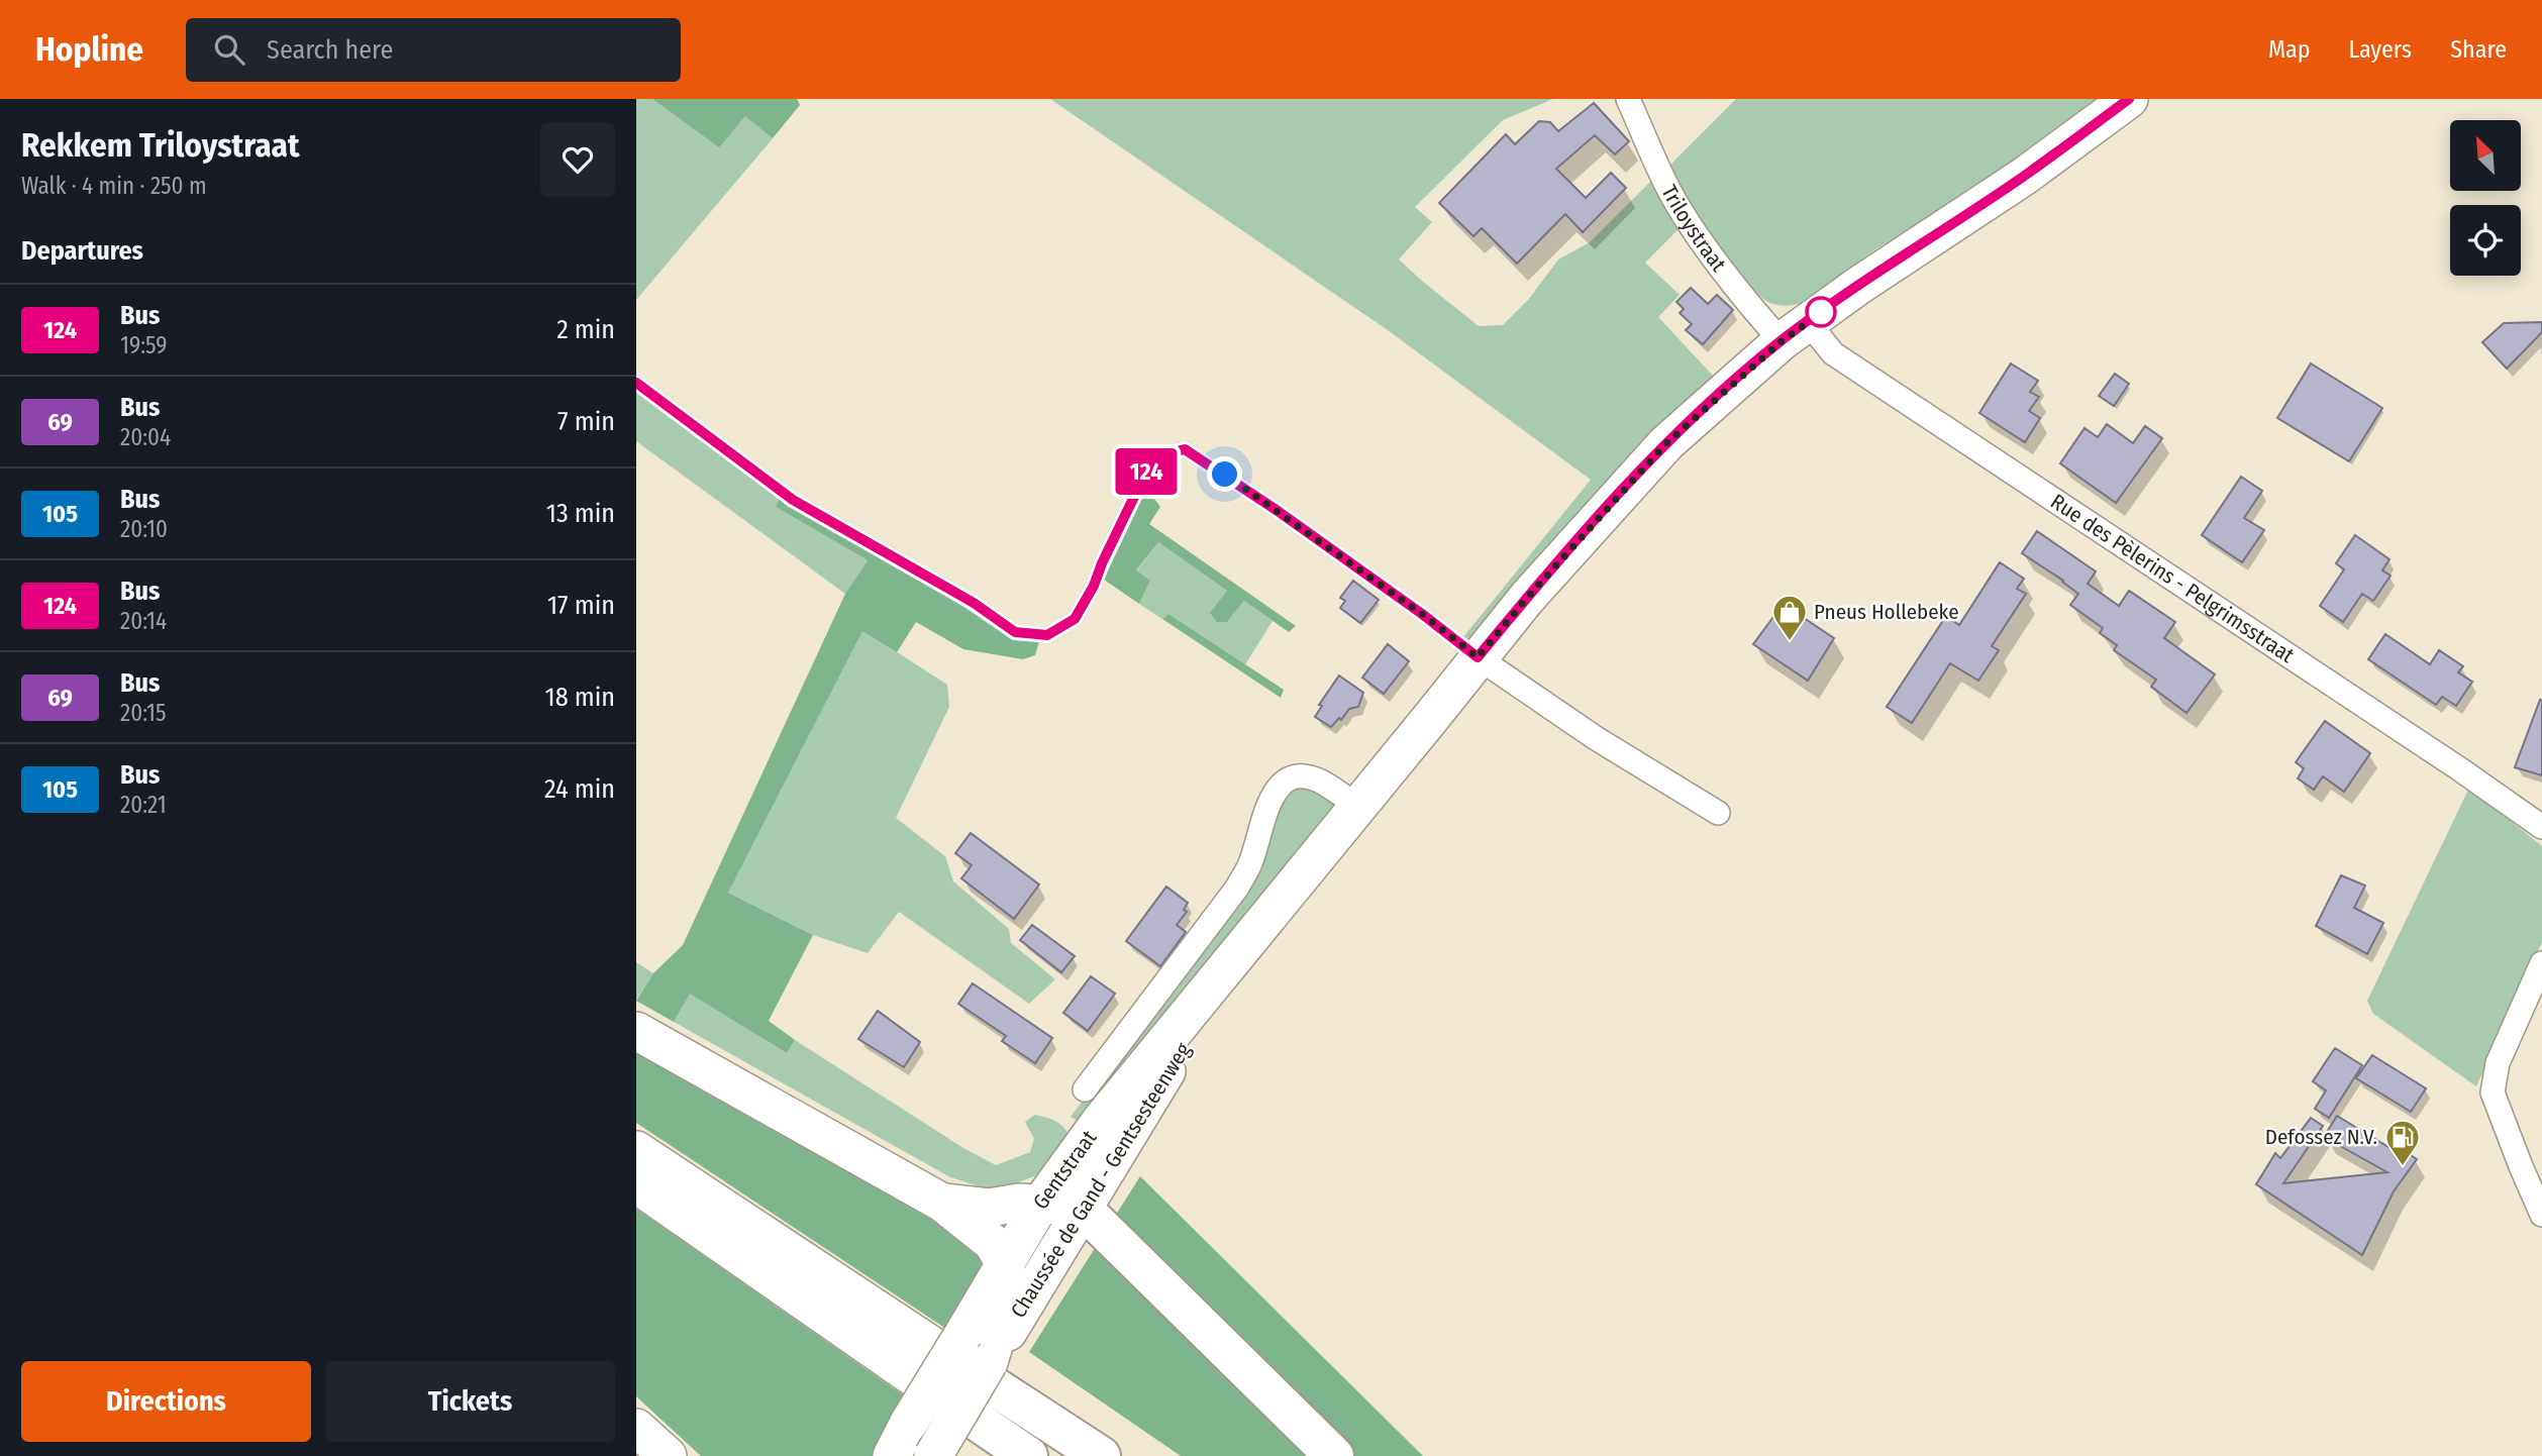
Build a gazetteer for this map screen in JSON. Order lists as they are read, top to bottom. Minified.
{"streets":{"main road":["Gentstraat","Chaussée de Gand - Gentsesteenweg"],"street":["Triloystraat","Rue des Pèlerins - Pelgrimsstraat"]},"crossings":[["Triloystraat","Rue des Pèlerins - Pelgrimsstraat"],["Gentstraat","Chaussée de Gand - Gentsesteenweg"]],"places":{"shop":["Pneus Hollebeke"],"fuel station":["Defossez N.V."]},"lines":["bus line 124"],"north":"top left","page":{"header":"Hopline","search":"Search here","nav":["Map","Layers","Share"],"heading":[["Rekkem Triloystraat","Walk · 4 min · 250 m"],"Departures"],"on_map":"124","list":[{"mark":"124","name":"Bus","note":"19:59","value":"2 min"},{"mark":"69","name":"Bus","note":"20:04","value":"7 min"},{"mark":"105","name":"Bus","note":"20:10","value":"13 min"},{"mark":"124","name":"Bus","note":"20:14","value":"17 min"},{"mark":"69","name":"Bus","note":"20:15","value":"18 min"},{"mark":"105","name":"Bus","note":"20:21","value":"24 min"}],"buttons":["Directions","Tickets"]}}
